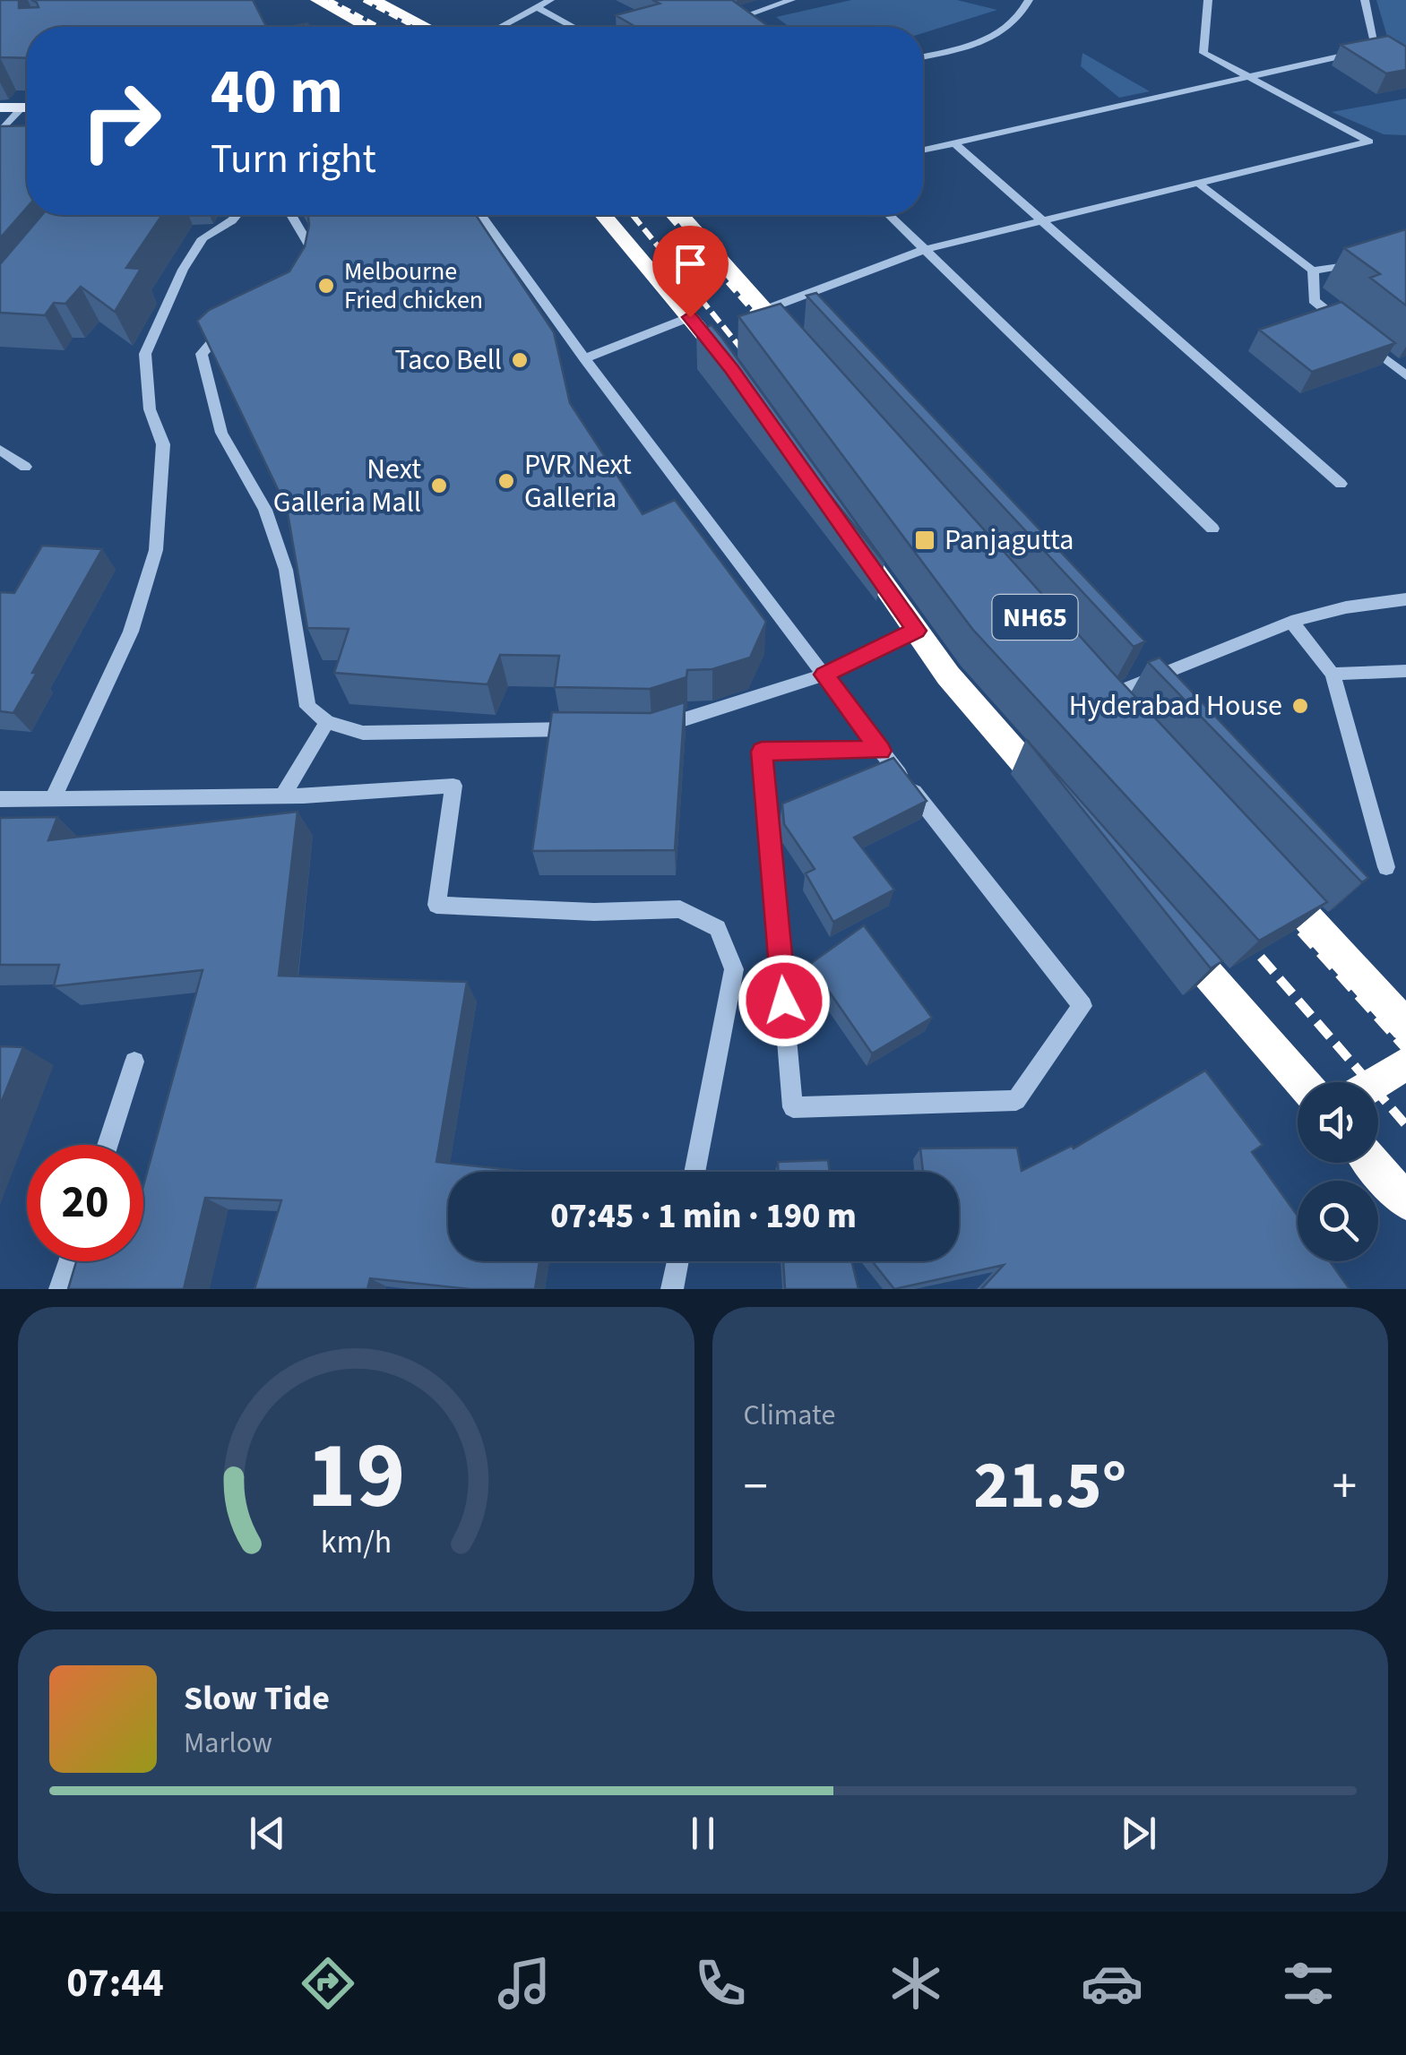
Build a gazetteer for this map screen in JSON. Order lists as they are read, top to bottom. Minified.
{"places":{"other":["Melbourne Fried chicken","Taco Bell","PVR Next Galleria","Next Galleria Mall","Hyderabad House"],"transit":["Panjagutta"]},"page":{"turn":["40 m","Turn right"],"limit":"20","trip":"07:45 · 1 min · 190 m","tile":"Climate","heat":["−","21.5°","+"],"song":["Slow Tide","Marlow"],"tabs":"07:44","gauge":["19","km/h"]}}
